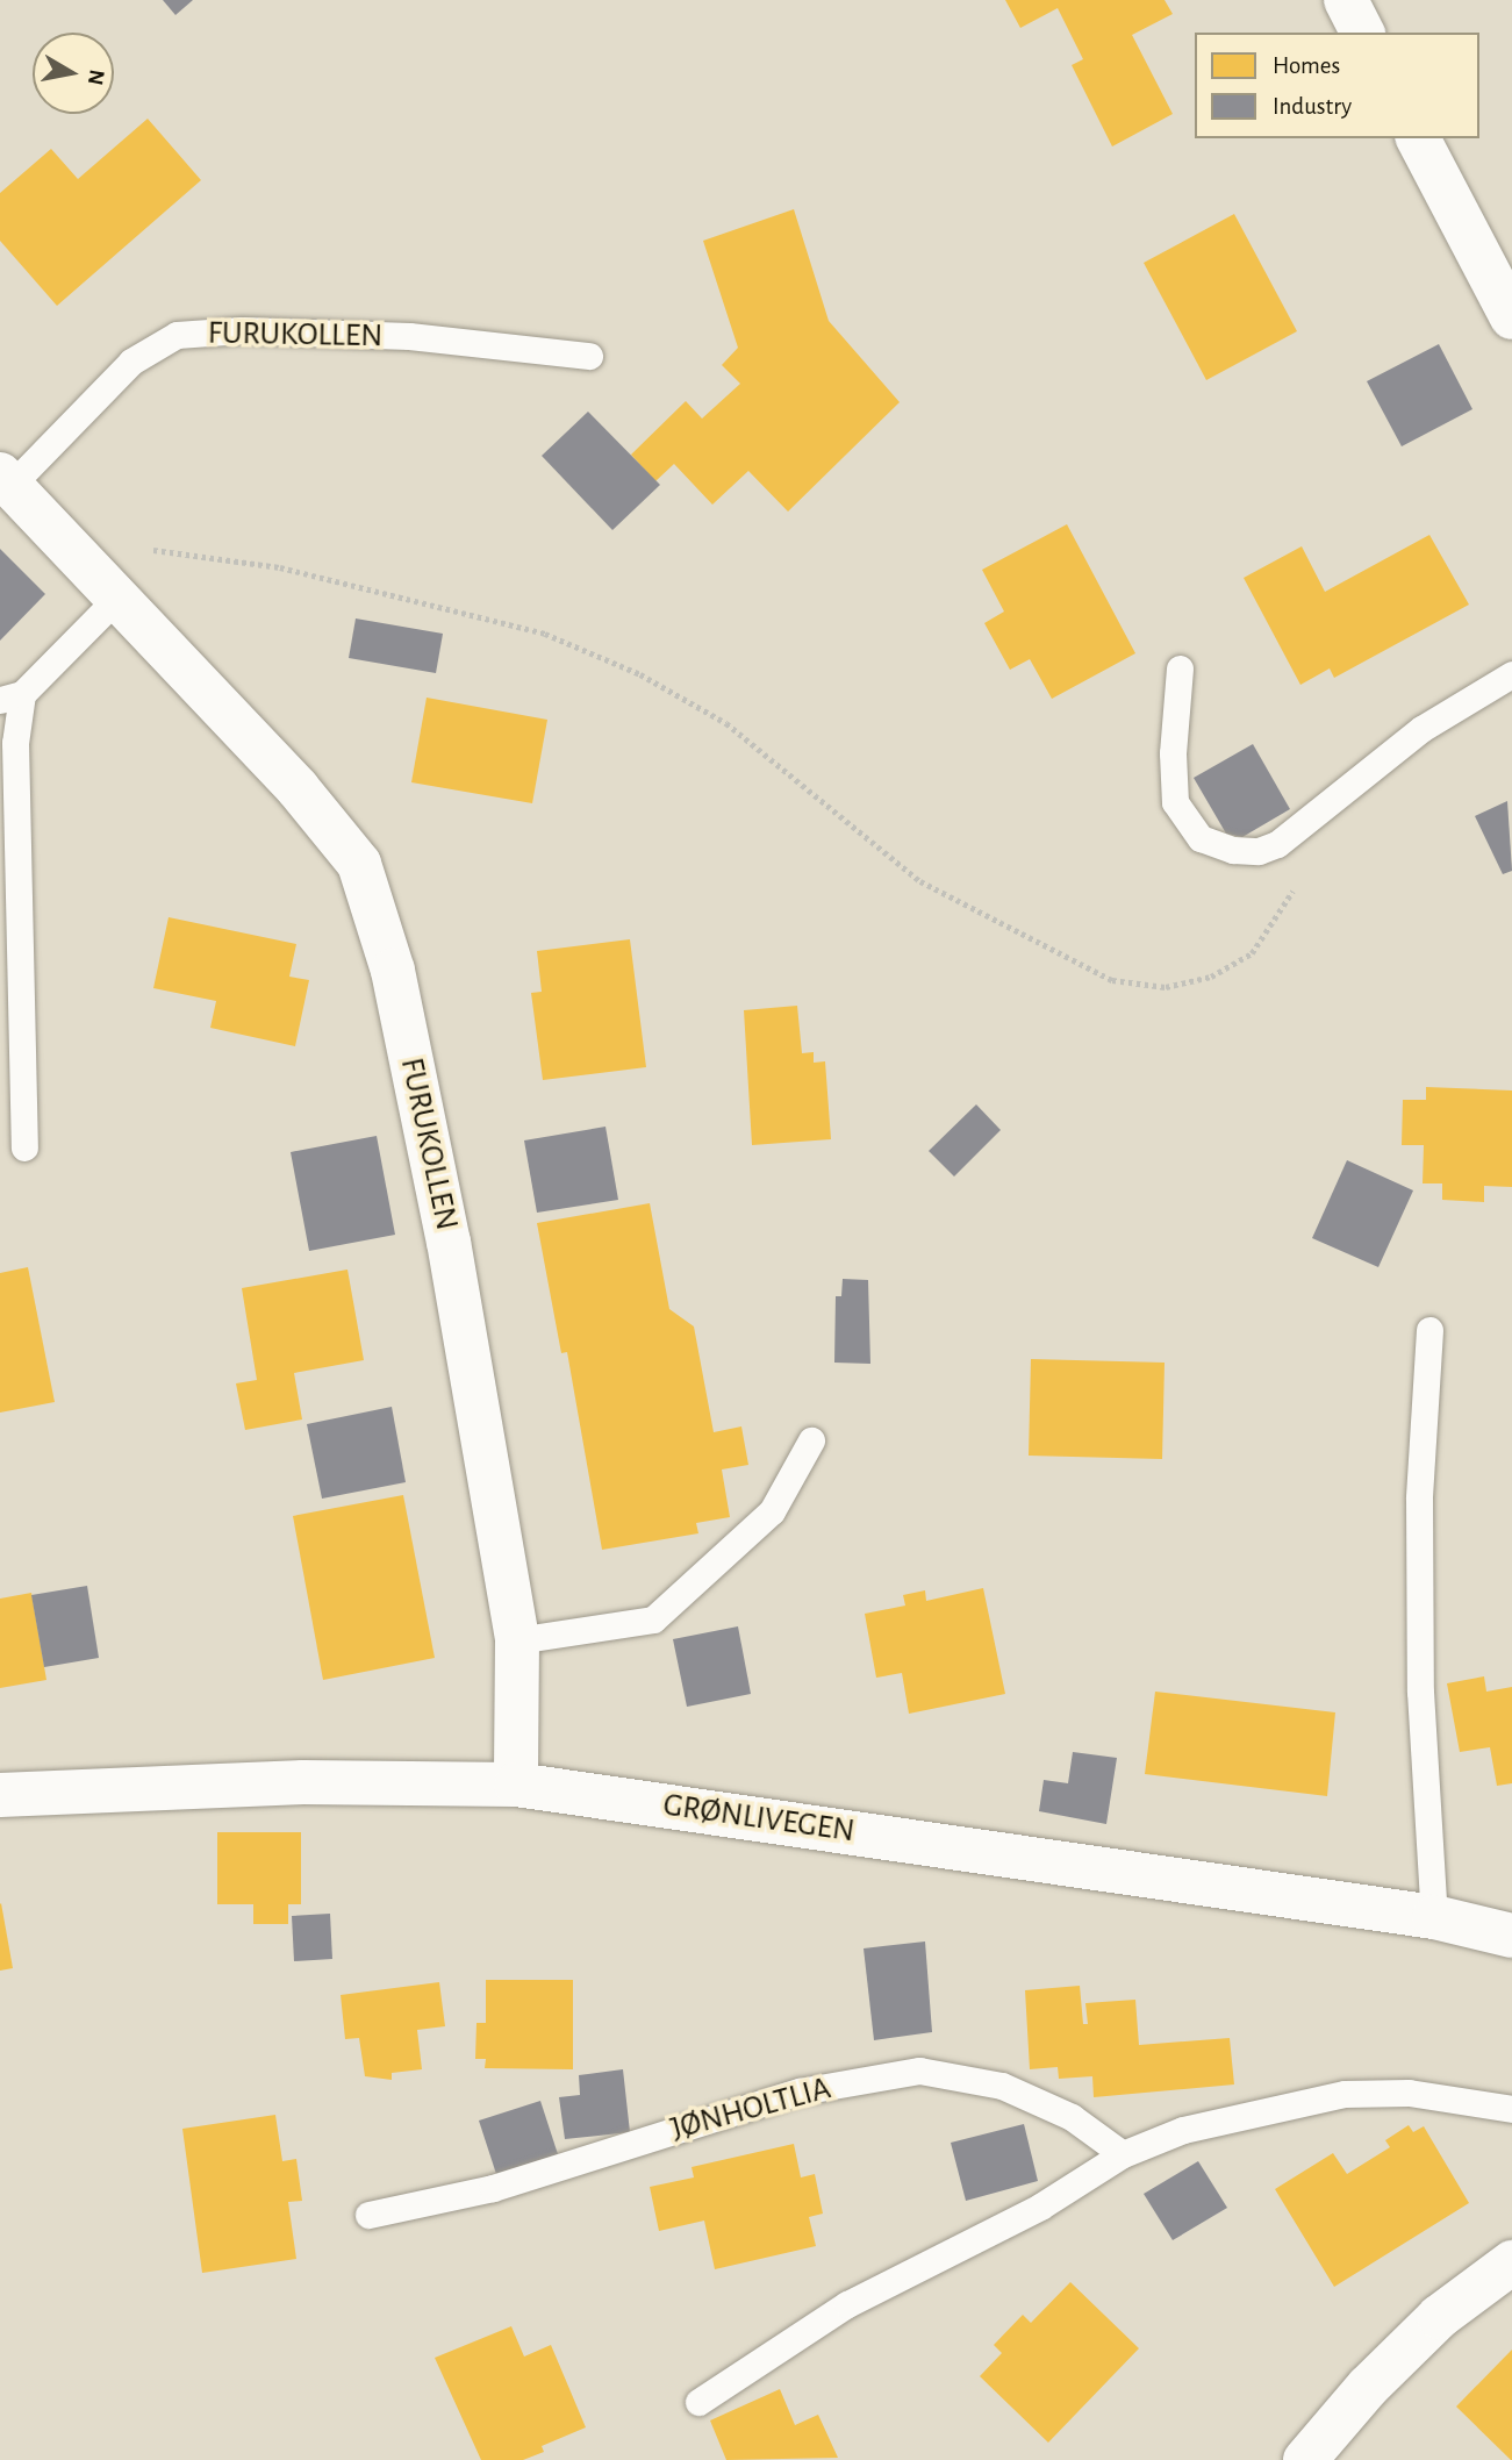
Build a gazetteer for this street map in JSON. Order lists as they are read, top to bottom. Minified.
{"streets":{"street":["FURUKOLLEN","GRØNLIVEGEN"],"lane":["JØNHOLTLIA"]},"crossings":[["FURUKOLLEN","GRØNLIVEGEN"]],"legend":["Homes","Industry"],"north":"right"}
